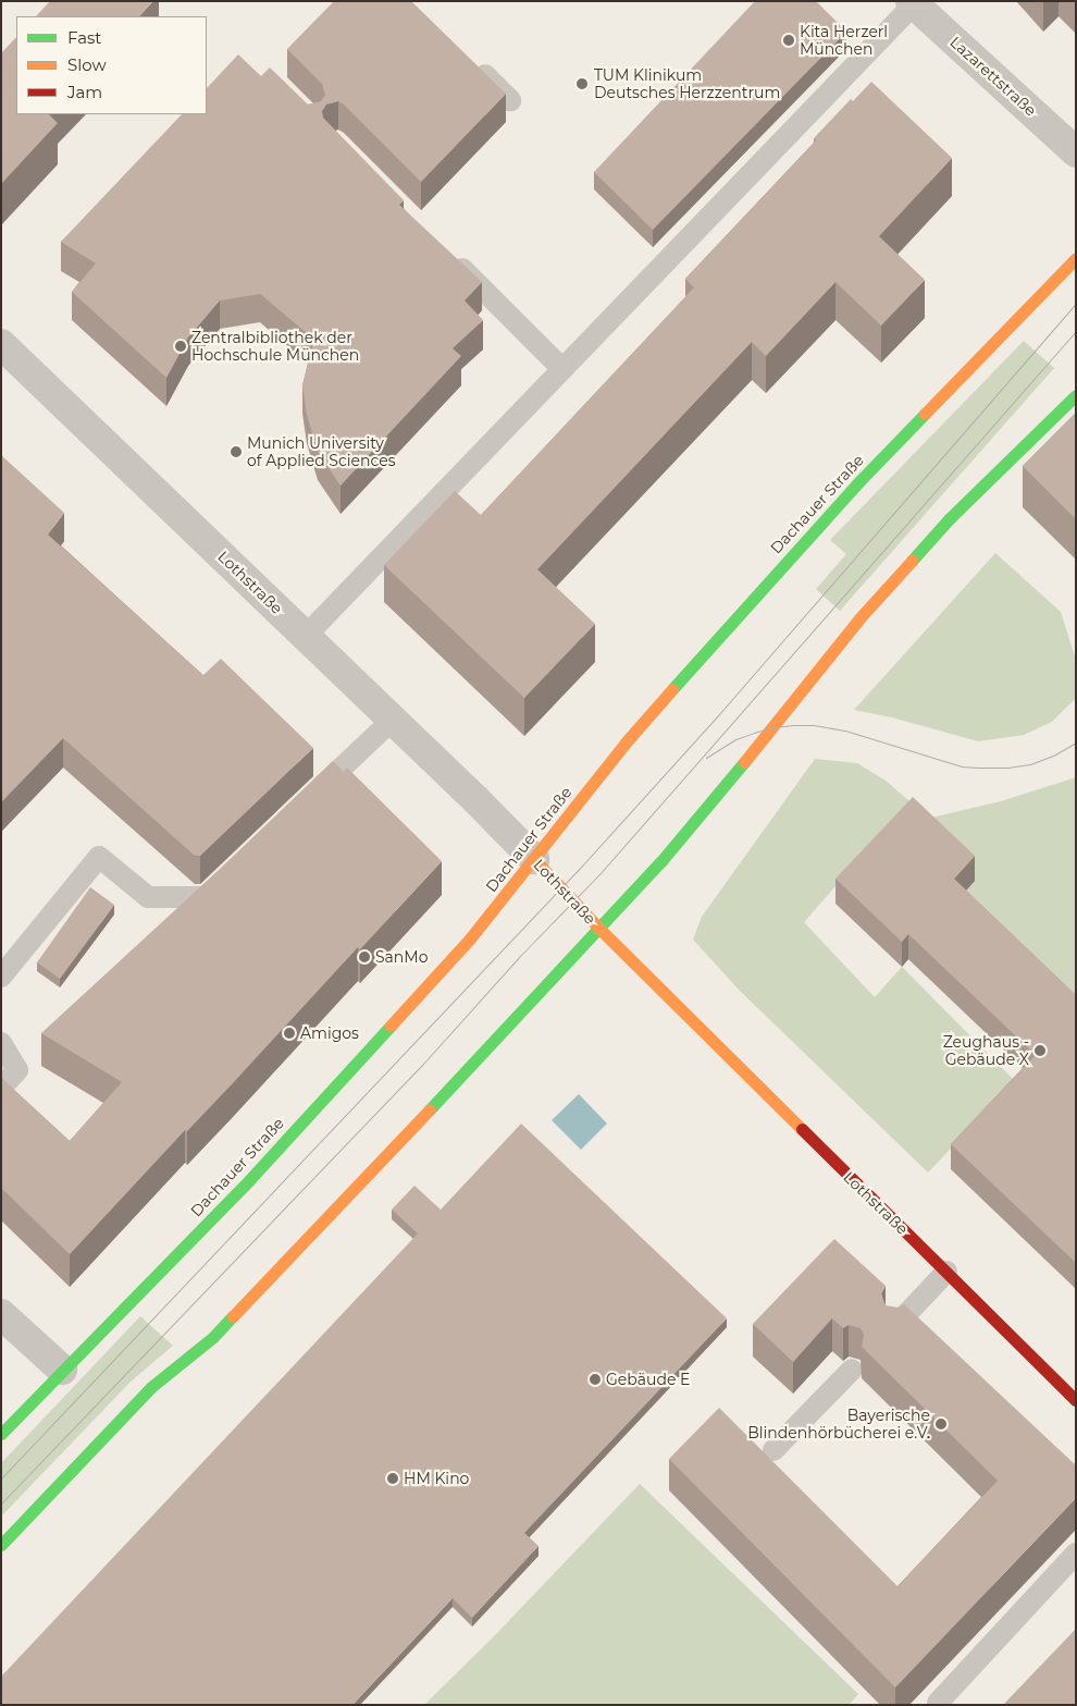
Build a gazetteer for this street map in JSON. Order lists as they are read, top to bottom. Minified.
{"streets":{"main road":["Dachauer Straße","Lothstraße"],"street":["Lazarettstraße"]},"crossings":[["Dachauer Straße","Lothstraße"]],"places":["Kita Herzerl München","TUM Klinikum Deutsches Herzzentrum","Zentralbibliothek der Hochschule München","Munich University of Applied Sciences","SanMo","Amigos","Zeughaus - Gebäude X","Gebäude E","Bayerische Blindenhörbücherei e.V.","HM Kino"],"legend":["Fast","Slow","Jam"]}
